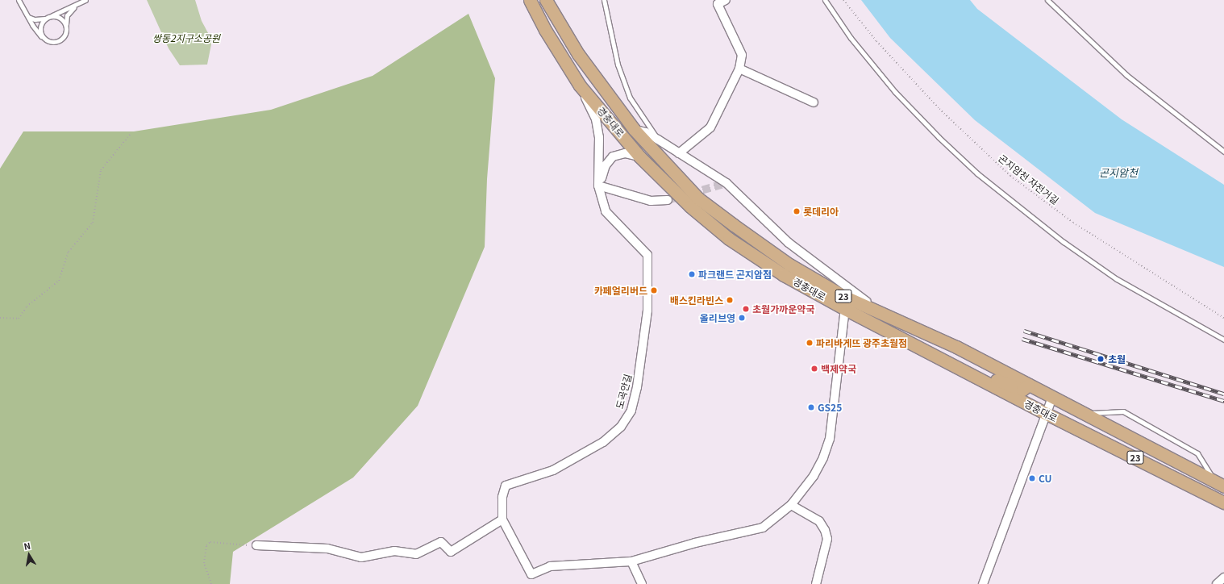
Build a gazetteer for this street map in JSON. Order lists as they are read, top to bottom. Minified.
{"streets":{"main road":["경충대로","23"],"street":["도곡안길"],"path":["곤지암천 자전거길"]},"crossings":[["경충대로","도곡안길"]],"water":["곤지암천"],"parks":["쌍동2지구소공원"],"places":["롯데리아","파크랜드 곤지암점","카페얼리버드","배스킨라빈스","초월가까운약국","올리브영","파리바게뜨 광주초월점","초월","백제약국","GS25","CU"],"north":"top"}
